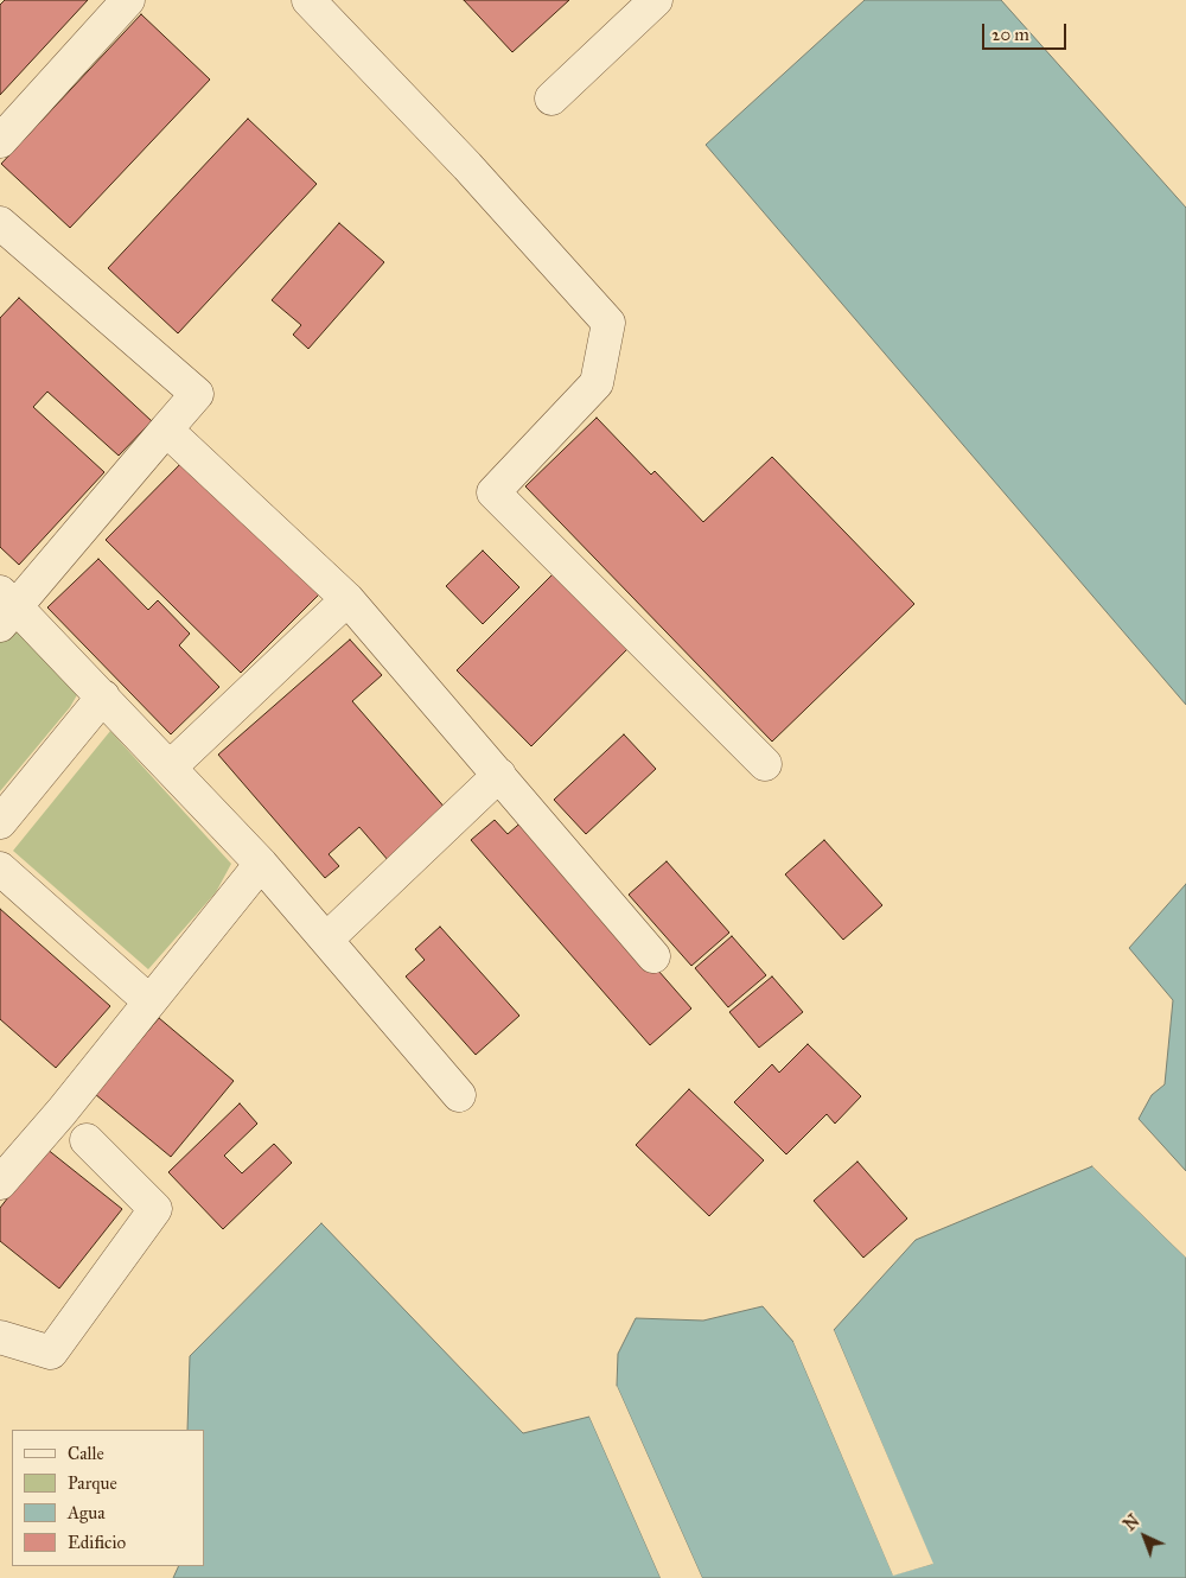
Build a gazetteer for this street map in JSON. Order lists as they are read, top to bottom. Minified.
{"legend":["Calle","Parque","Agua","Edificio"],"scale_bar":"20 m","north":"top left"}
